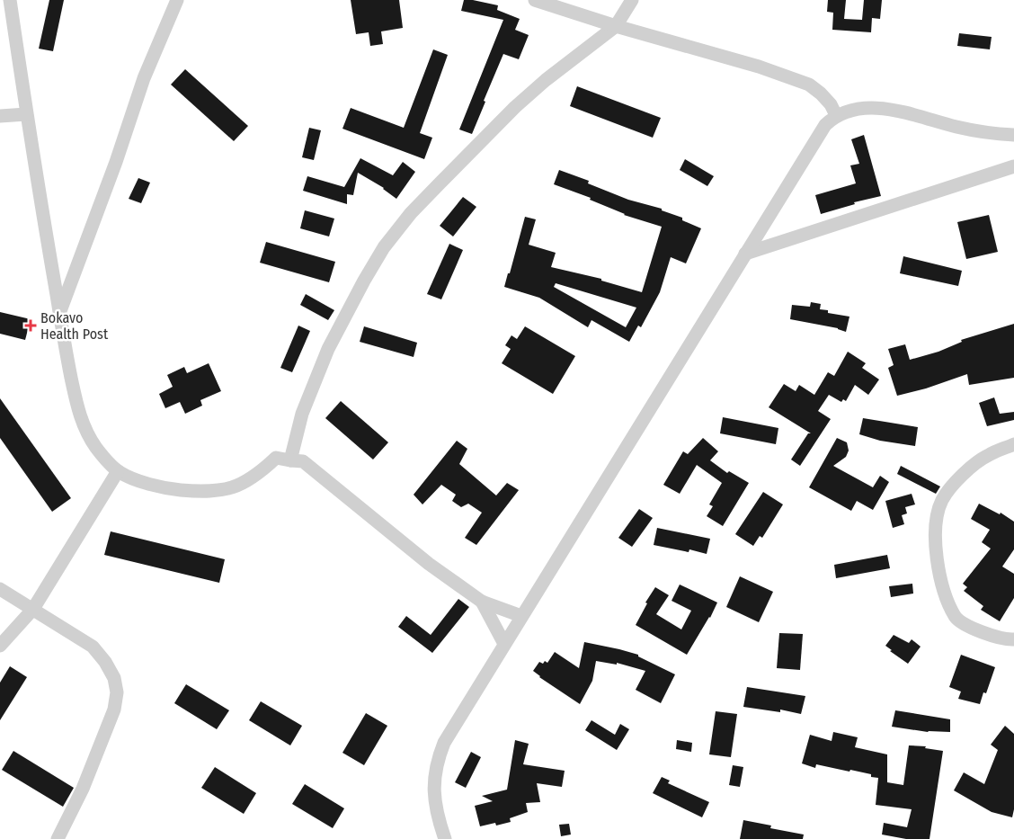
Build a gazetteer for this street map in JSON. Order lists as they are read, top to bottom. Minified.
{"places":{"health":["Bokavo Health Post"]}}
